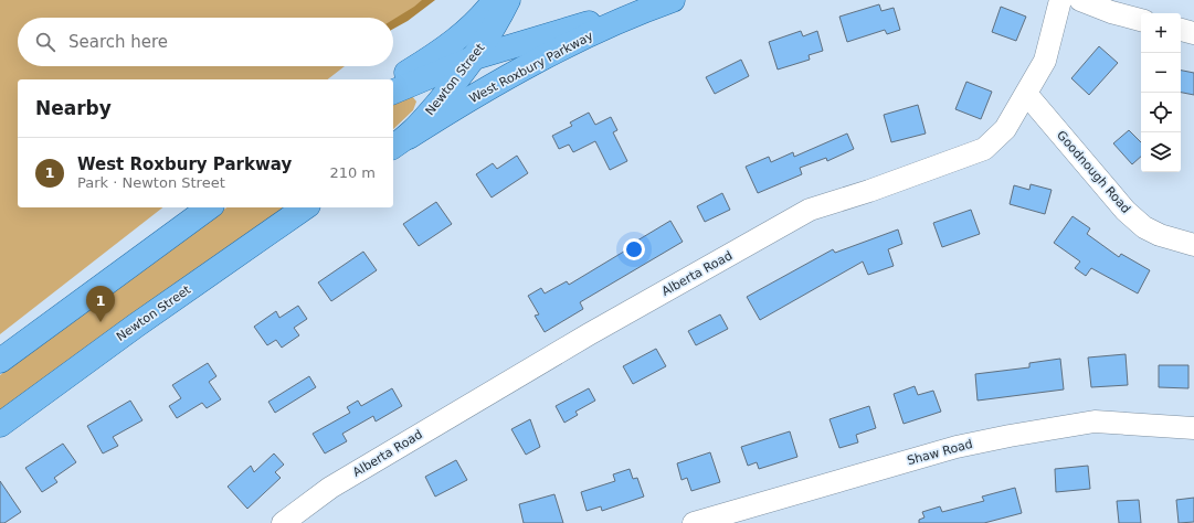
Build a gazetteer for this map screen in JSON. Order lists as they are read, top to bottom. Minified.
{"streets":{"main road":["West Roxbury Parkway","Newton Street"],"street":["Goodnough Road","Alberta Road","Shaw Road"]},"crossings":[["West Roxbury Parkway","Newton Street"],["Goodnough Road","Alberta Road"]],"page":{"map_buttons":["+","−"],"search":"Search here","heading":"Nearby","list":[{"mark":"1","name":"West Roxbury Parkway","note":"Park · Newton Street","value":"210 m"}],"pins":"1"}}
